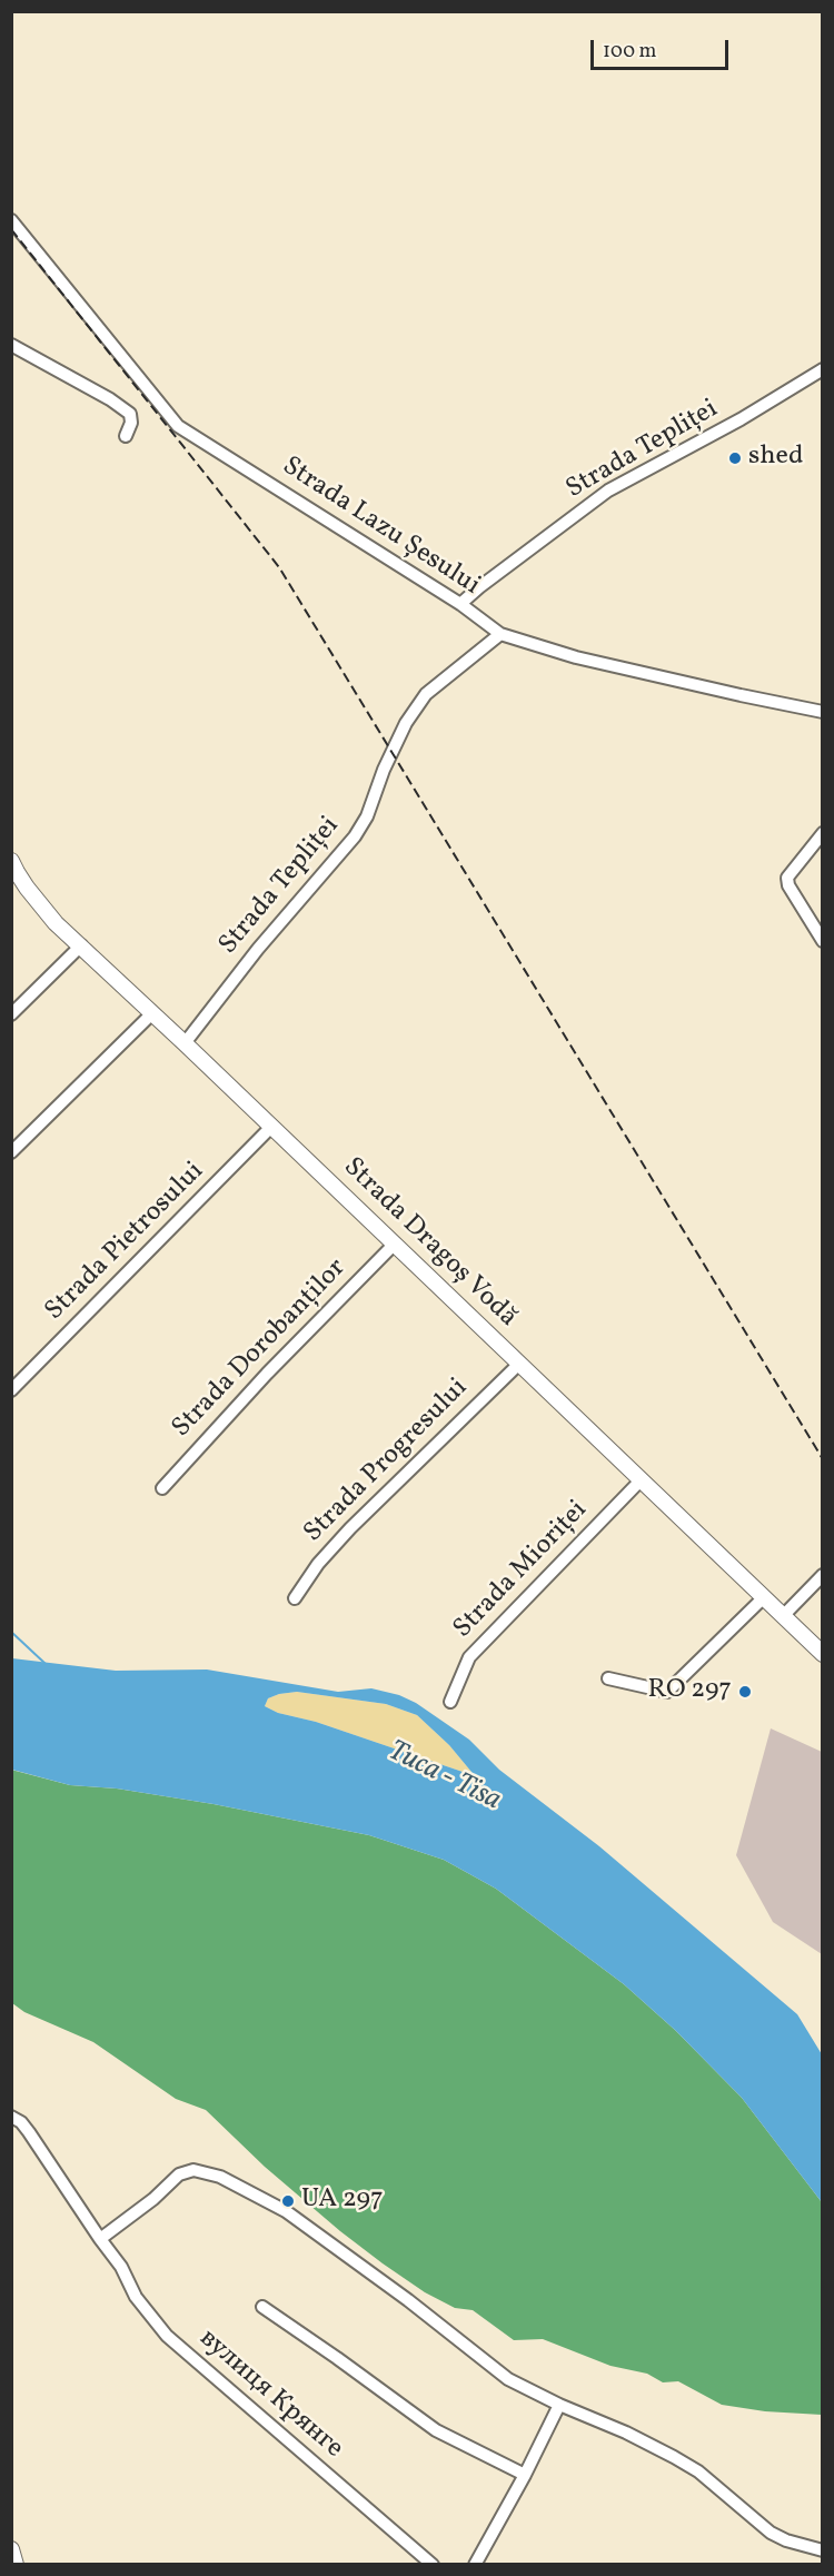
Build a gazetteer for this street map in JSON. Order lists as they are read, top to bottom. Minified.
{"streets":{"main road":["Strada Dragoș Vodă"],"street":["Strada Tepliței","Strada Lazu Șesului","Strada Pietrosului","Strada Dorobanților","Strada Progresului","Strada Mioriței","вулиця Крянге"]},"crossings":[["Strada Tepliței","Strada Lazu Șesului"],["Strada Tepliței","Strada Dragoș Vodă"],["Strada Pietrosului","Strada Dragoș Vodă"],["Strada Dragoș Vodă","Strada Dorobanților"],["Strada Dragoș Vodă","Strada Progresului"],["Strada Dragoș Vodă","Strada Mioriței"]],"water":["Тиса - Tisa"],"places":["shed","RO 297","UA 297"],"scale_bar":"100 m"}
